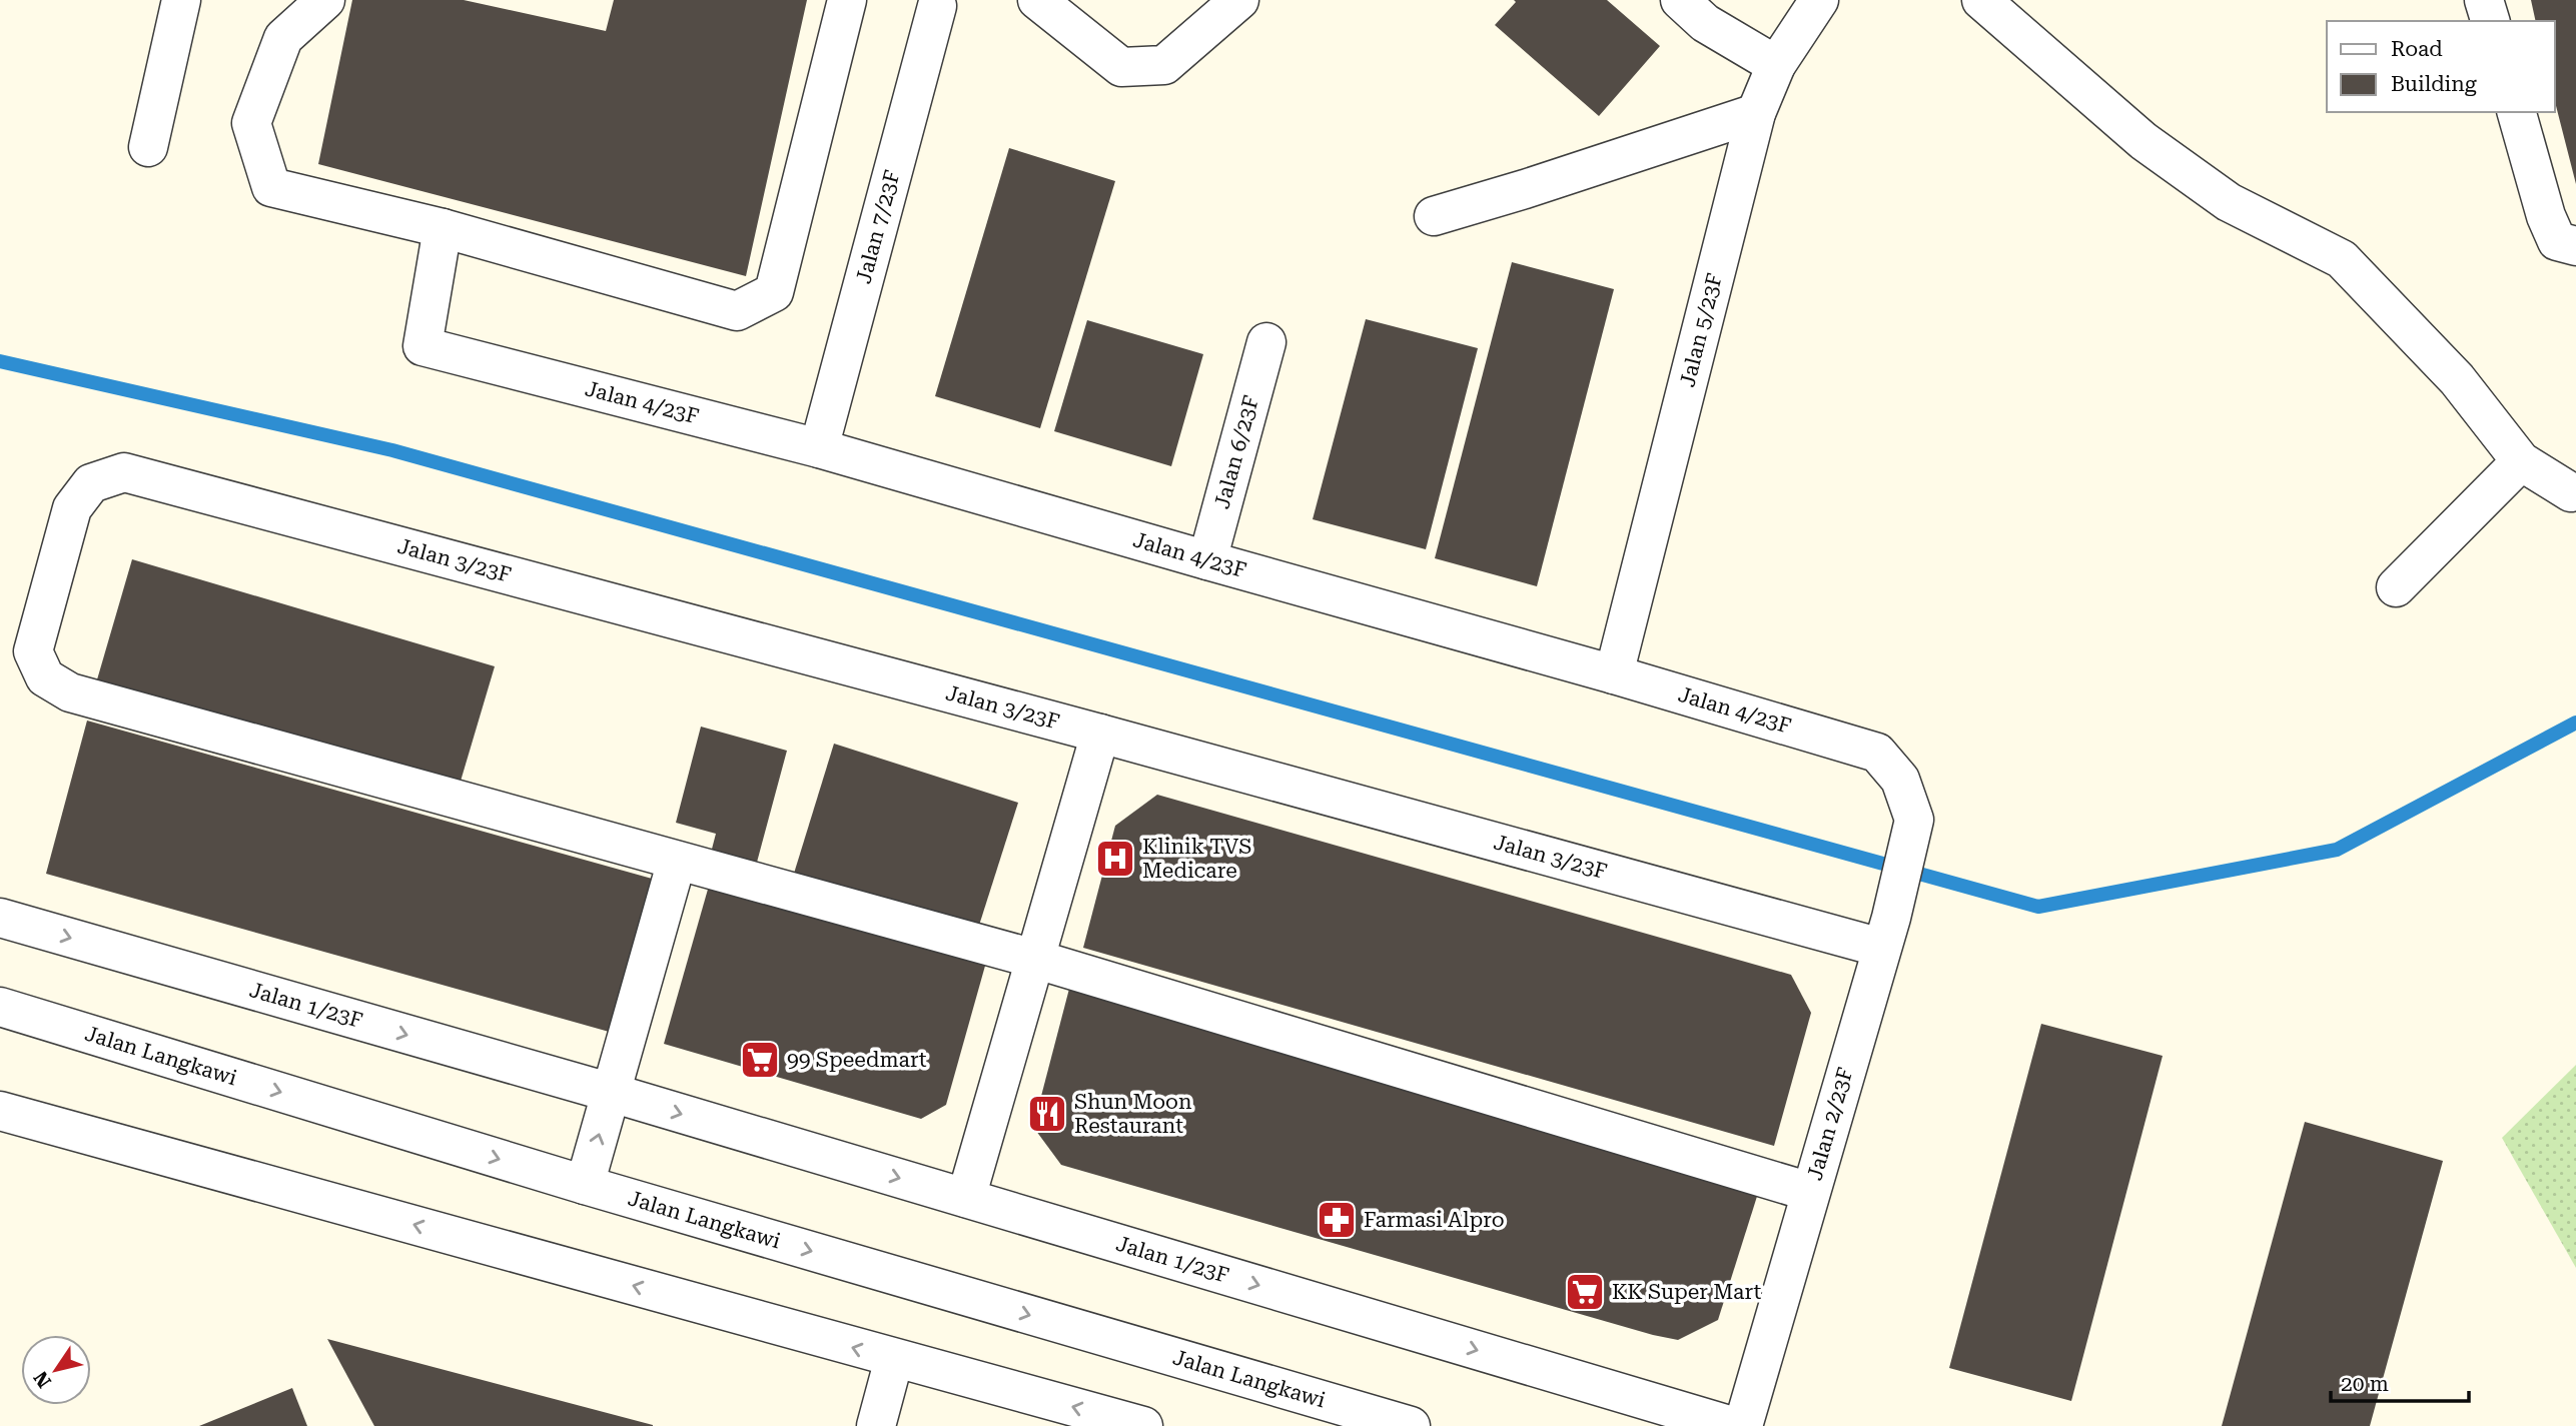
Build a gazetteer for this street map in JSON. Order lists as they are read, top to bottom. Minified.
{"streets":{"street":["Jalan 7/23F","Jalan 5/23F","Jalan 4/23F","Jalan 6/23F","Jalan 3/23F","Jalan 1/23F","Jalan Langkawi","Jalan 2/23F"]},"crossings":[["Jalan 7/23F","Jalan 4/23F"],["Jalan 5/23F","Jalan 4/23F"],["Jalan 4/23F","Jalan 6/23F"],["Jalan 4/23F","Jalan 2/23F"],["Jalan 3/23F","Jalan 2/23F"]],"places":{"hospital":["Klinik TVS Medicare"],"supermarket":["99 Speedmart","KK Super Mart"],"restaurant":["Shun Moon Restaurant"],"pharmacy":["Farmasi Alpro"]},"legend":["Road","Building"],"scale_bar":"20 m","north":"bottom left"}
